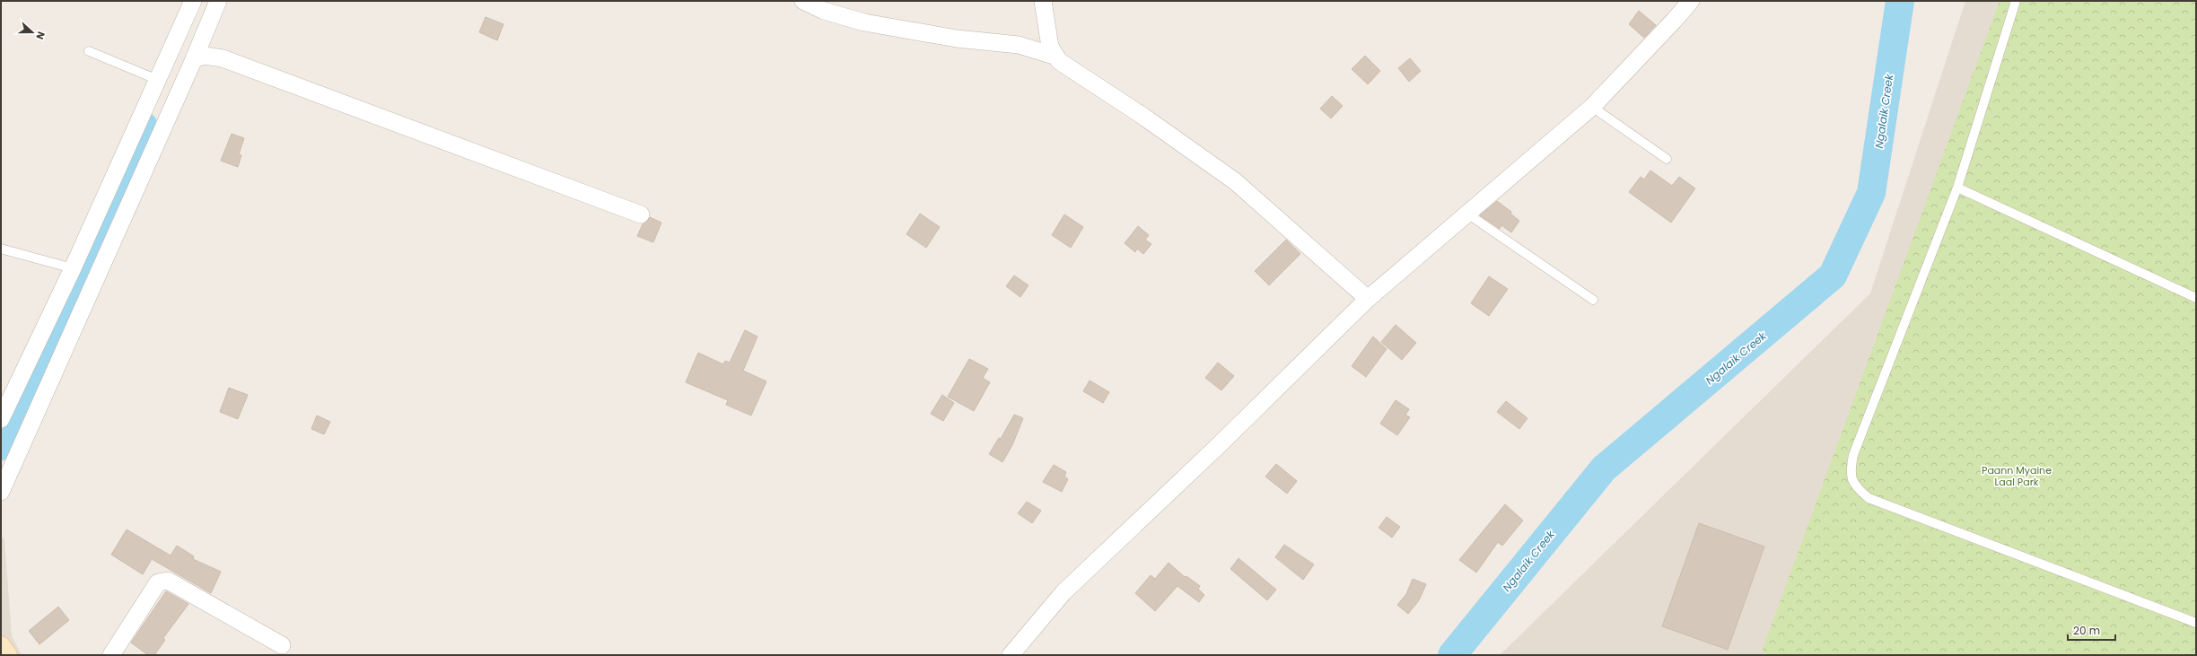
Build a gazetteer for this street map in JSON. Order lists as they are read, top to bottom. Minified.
{"water":["Ngalaik Creek"],"parks":["Paann Myaine Laal Park"],"scale_bar":"20 m","north":"right"}
